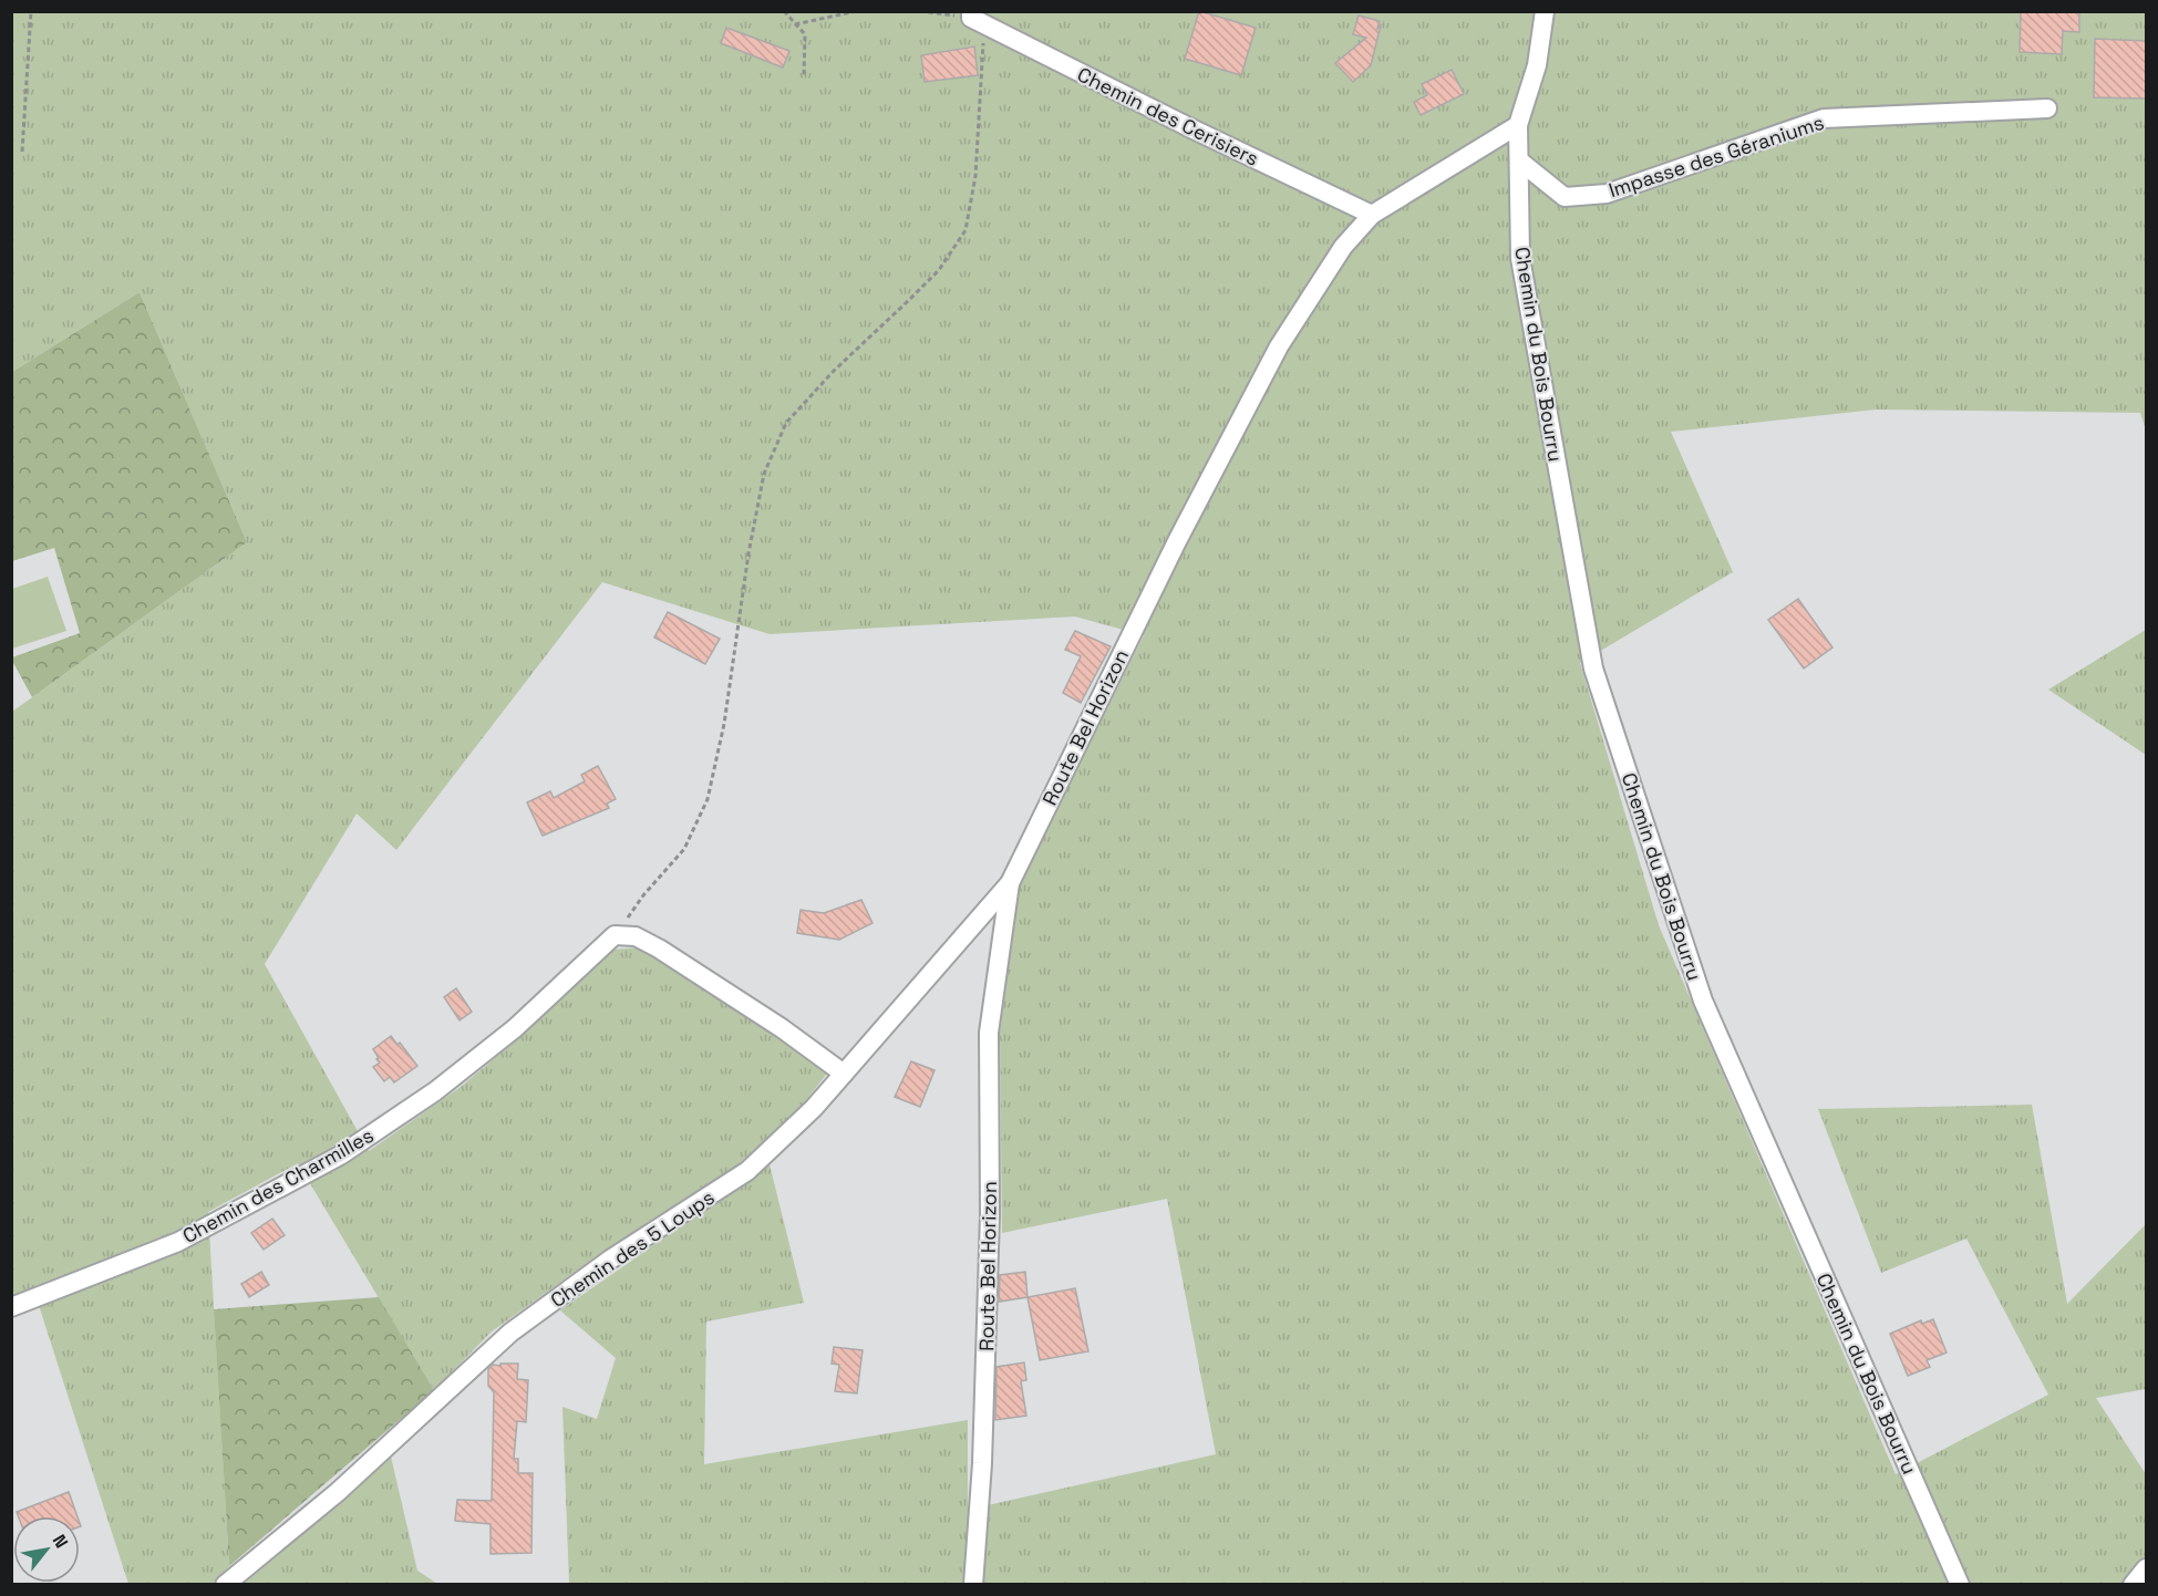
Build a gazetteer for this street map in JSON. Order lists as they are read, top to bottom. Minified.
{"streets":{"street":["Chemin des Cerisiers","Impasse des Géraniums","Chemin du Bois Bourru","Route Bel Horizon","Chemin des Charmilles","Chemin des 5 Loups"]},"crossings":[["Chemin des Cerisiers","Route Bel Horizon"],["Impasse des Géraniums","Chemin du Bois Bourru"],["Chemin du Bois Bourru","Route Bel Horizon"],["Route Bel Horizon","Chemin des 5 Loups"]],"north":"top right"}
